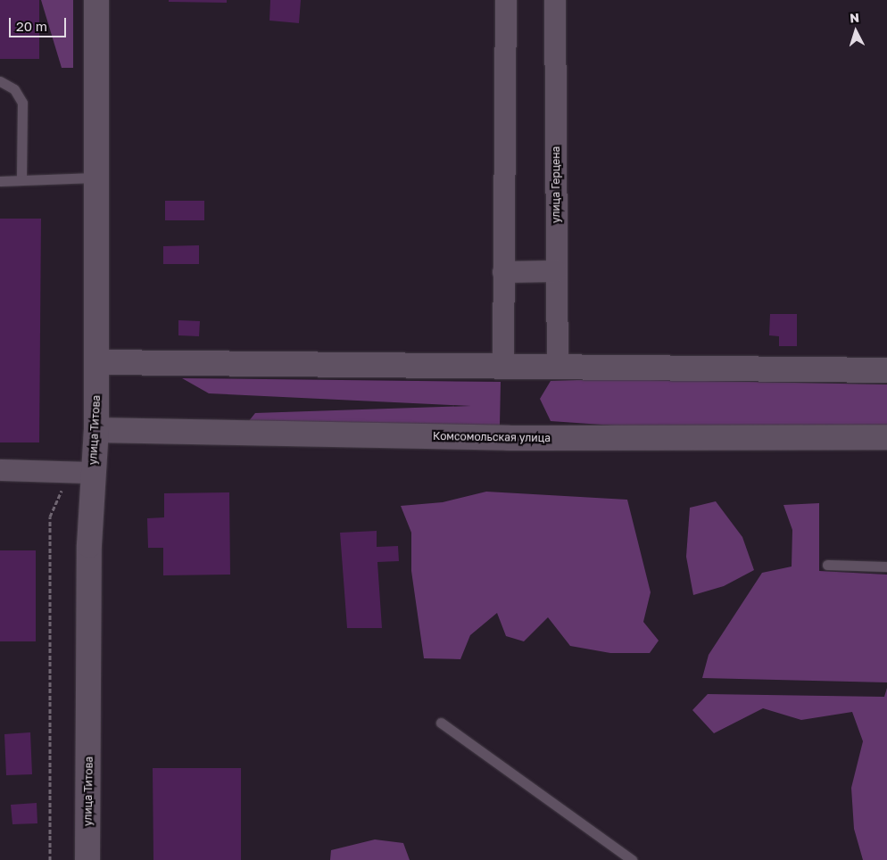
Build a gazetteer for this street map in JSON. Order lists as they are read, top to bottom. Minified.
{"streets":{"street":["улица Герцена","улица Титова","Комсомольская улица"]},"crossings":[["улица Титова","Комсомольская улица"]],"scale_bar":"20 m","north":"top"}
